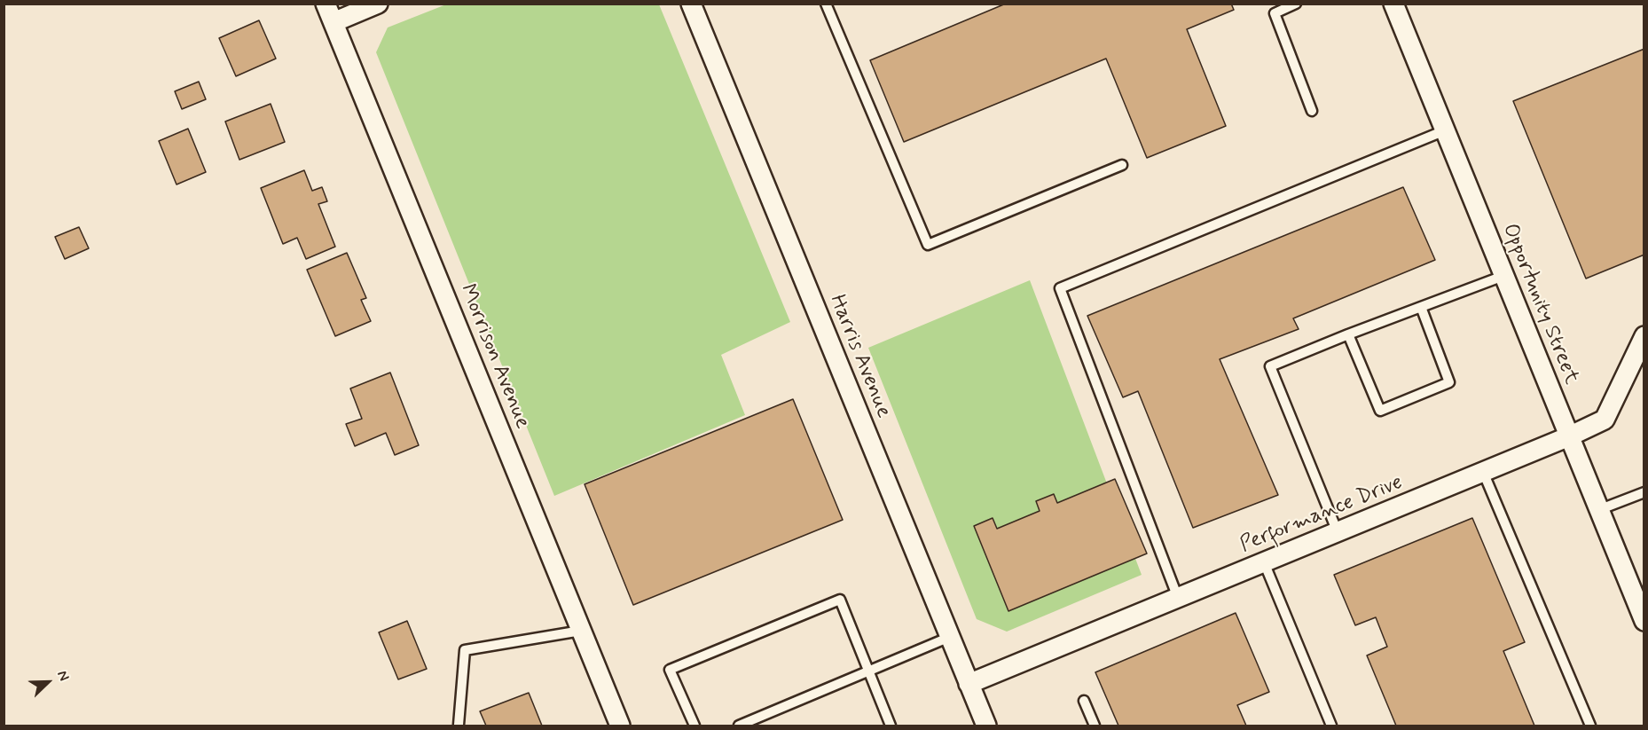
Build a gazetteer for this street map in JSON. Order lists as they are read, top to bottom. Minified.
{"streets":{"street":["Opportunity Street","Morrison Avenue","Harris Avenue","Performance Drive"]},"crossings":[["Opportunity Street","Performance Drive"],["Harris Avenue","Performance Drive"]],"north":"top right"}
